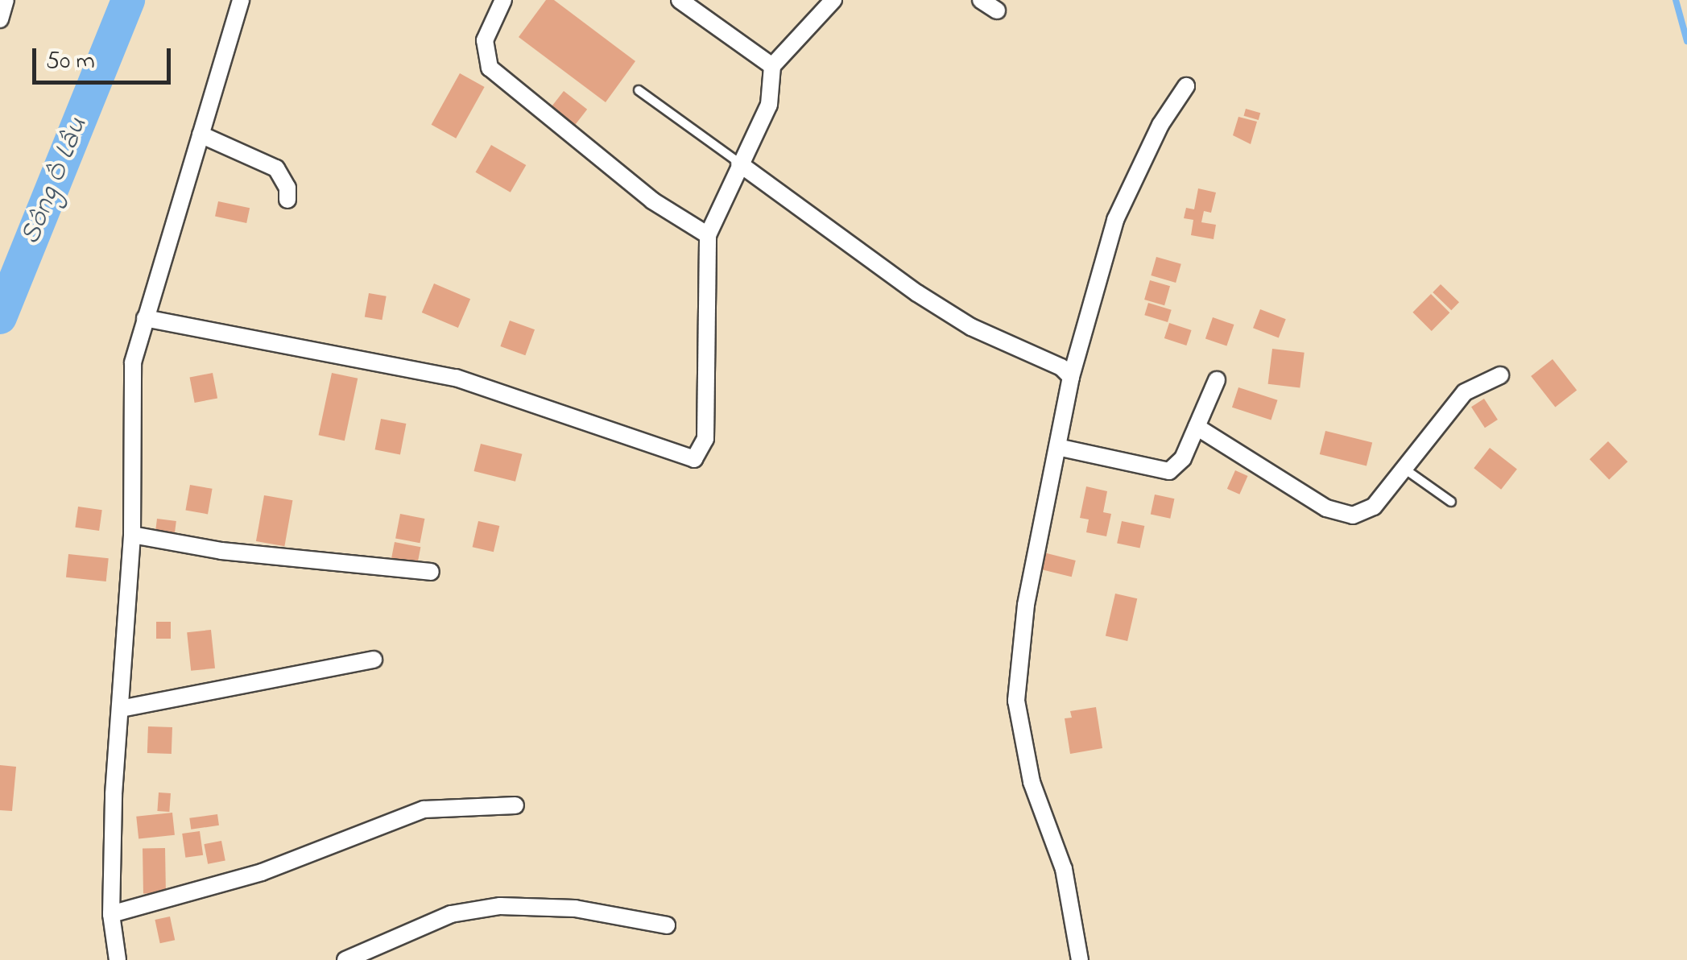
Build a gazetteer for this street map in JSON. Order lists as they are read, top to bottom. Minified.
{"water":["Sông Ô Lâu"],"scale_bar":"50 m"}
